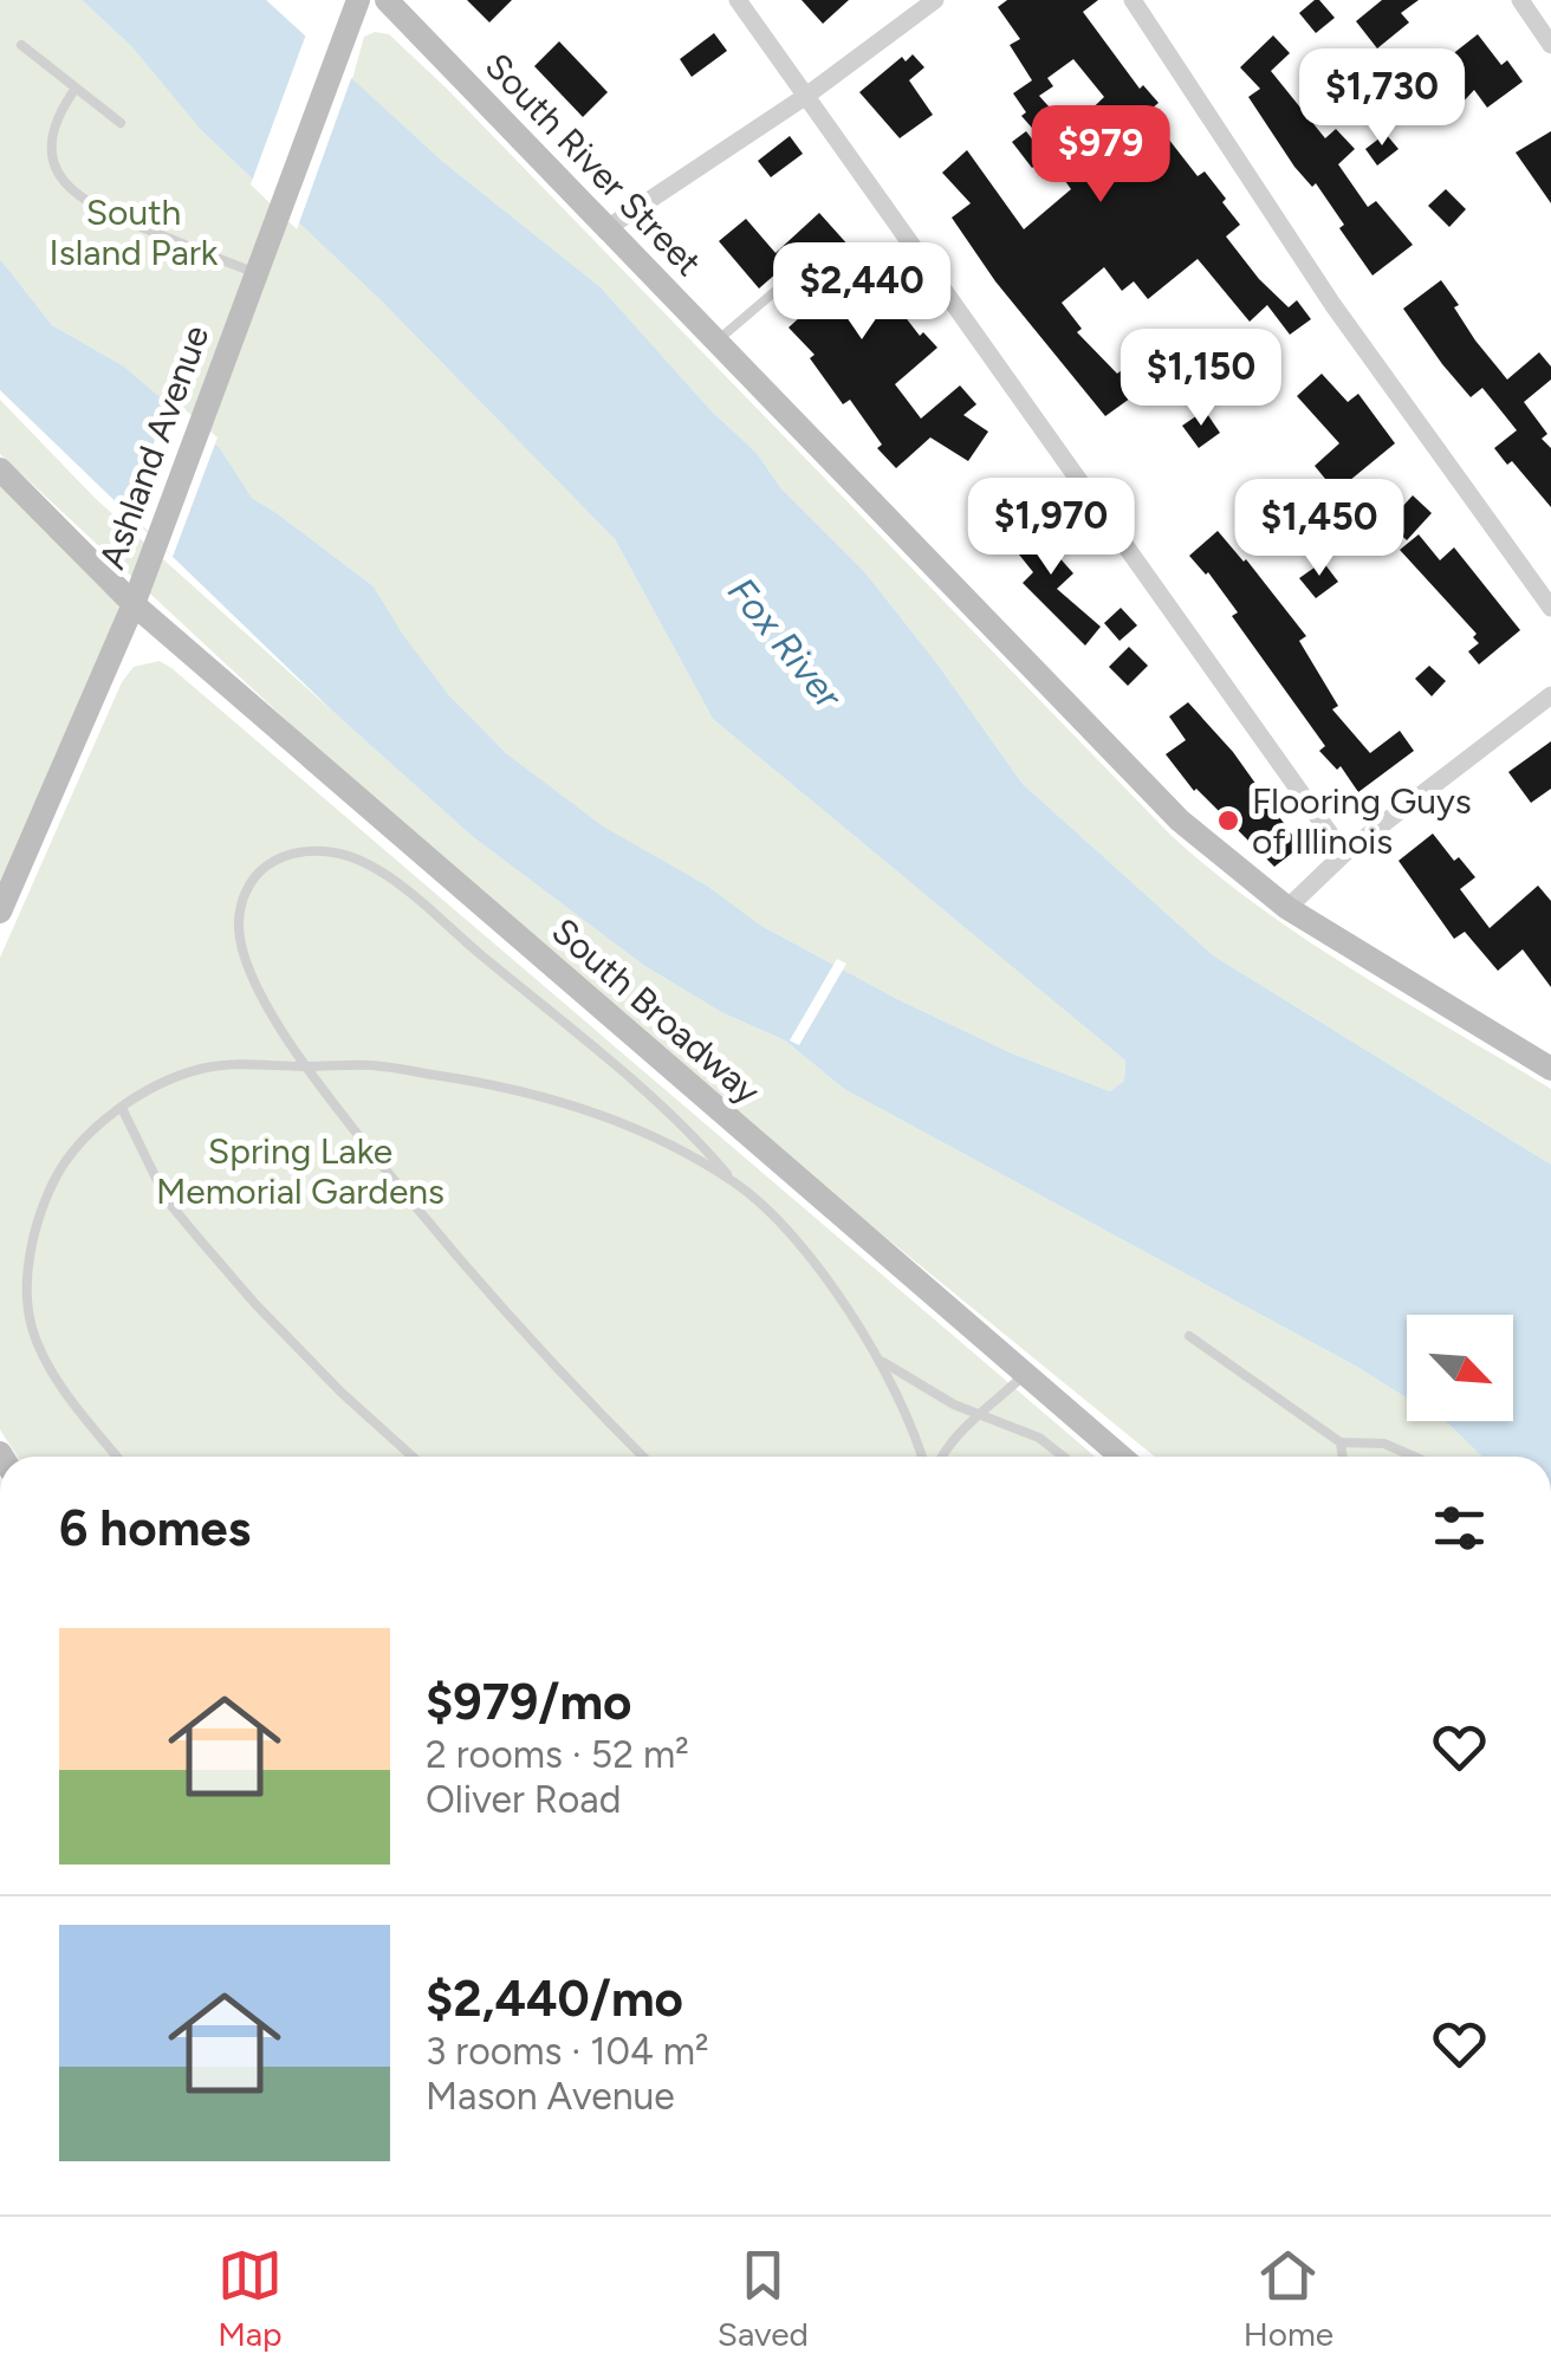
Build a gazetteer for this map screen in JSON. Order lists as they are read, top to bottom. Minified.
{"streets":{"street":["South River Street","Ashland Avenue","South Broadway"]},"crossings":[["Ashland Avenue","South Broadway"]],"water":["Fox River"],"parks":["South Island Park","Spring Lake Memorial Gardens"],"places":["Flooring Guys of Illinois"],"north":"bottom right","page":{"price":["$1,730","$979","$2,440","$1,150","$1,970","$1,450"],"heading":"6 homes","list":[{"name":"$979/mo","note":"2 rooms · 52 m² · Oliver Road"},{"name":"$2,440/mo","note":"3 rooms · 104 m² · Mason Avenue"}],"tabs":["Map","Saved","Home"]}}
